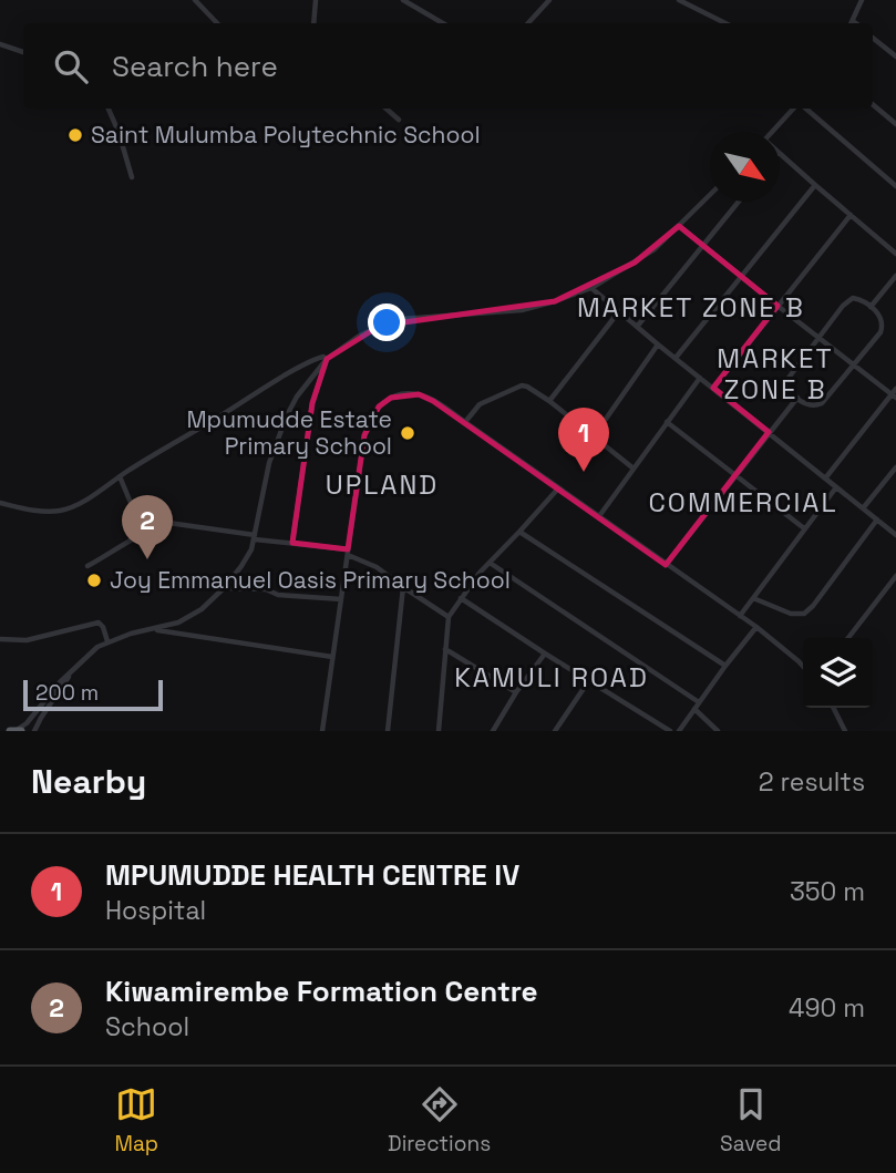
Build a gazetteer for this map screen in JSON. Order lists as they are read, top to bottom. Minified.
{"districts":["MARKET ZONE B","MARKET ZONE B","UPLAND","COMMERCIAL","KAMULI ROAD"],"places":["Saint Mulumba Polytechnic School","Mpumudde Estate Primary School","Joy Emmanuel Oasis Primary School"],"scale_bar":"200 m","north":"bottom right","page":{"search":"Search here","pins":["1","2"],"scale":"200 m","heading":["Nearby","2 results"],"list":[{"mark":"1","name":"MPUMUDDE HEALTH CENTRE IV","note":"Hospital","value":"350 m"},{"mark":"2","name":"Kiwamirembe Formation Centre","note":"School","value":"490 m"}],"nav":["Map","Directions","Saved"]}}
